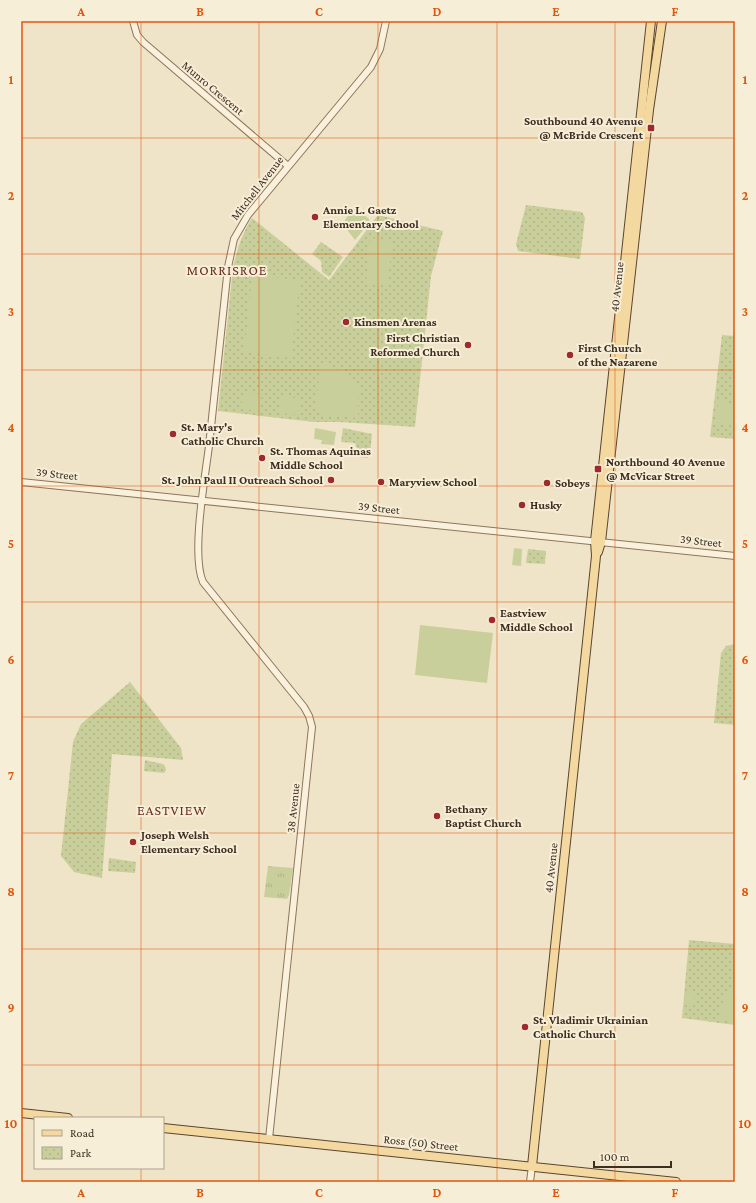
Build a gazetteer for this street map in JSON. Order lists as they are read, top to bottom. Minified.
{"streets":{"main road":["40 Avenue","Ross (50) Street"],"street":["Munro Crescent","Mitchell Avenue","39 Street","38 Avenue"]},"crossings":[["Munro Crescent","Mitchell Avenue"],["Mitchell Avenue","39 Street"],["Mitchell Avenue","38 Avenue"],["40 Avenue","39 Street"],["40 Avenue","Ross (50) Street"],["38 Avenue","Ross (50) Street"]],"districts":["MORRISROE","EASTVIEW"],"places":{"transit":["Southbound 40 Avenue @ McBride Crescent","Northbound 40 Avenue @ McVicar Street"],"other":["Annie L. Gaetz Elementary School","Kinsmen Arenas","First Christian Reformed Church","First Church of the Nazarene","St. Mary's Catholic Church","St. Thomas Aquinas Middle School","St. John Paul II Outreach School","Maryview School","Sobeys","Husky","Eastview Middle School","Bethany Baptist Church","Joseph Welsh Elementary School","St. Vladimir Ukrainian Catholic Church"]},"legend":["Road","Park"],"scale_bar":"100 m","grid":{"columns":["A","B","C","D","E","F"],"rows":["1","2","3","4","5","6","7","8","9","10"]}}
